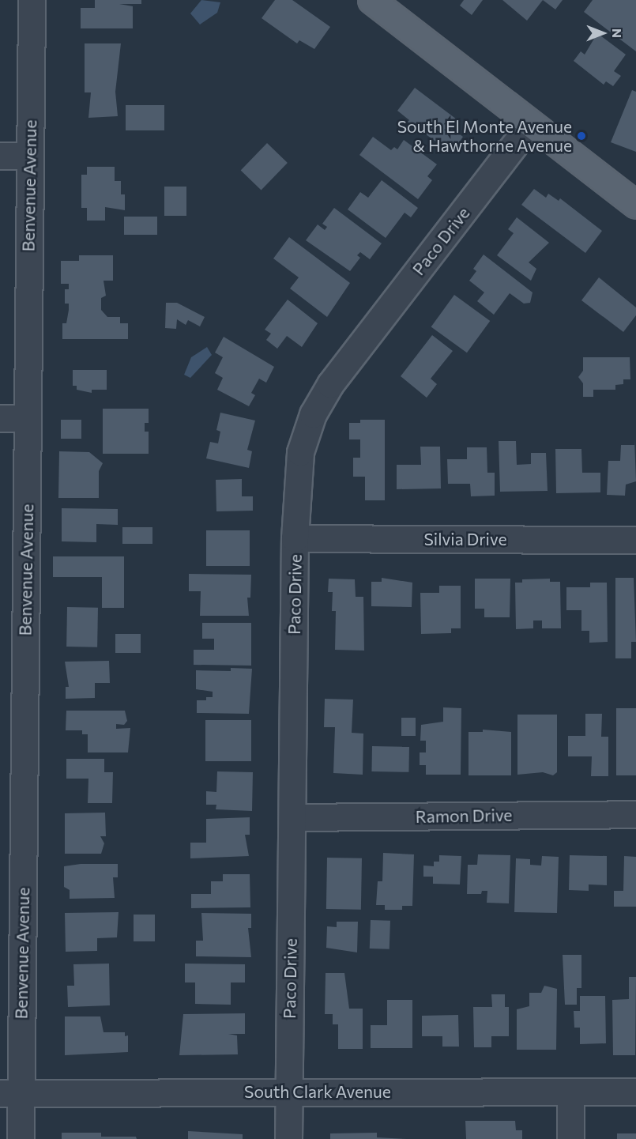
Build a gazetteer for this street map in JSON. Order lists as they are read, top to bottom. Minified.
{"streets":{"street":["Benvenue Avenue","Paco Drive","Silvia Drive","Ramon Drive","South Clark Avenue"]},"crossings":[["Benvenue Avenue","South Clark Avenue"],["Paco Drive","Silvia Drive"],["Paco Drive","Ramon Drive"],["Paco Drive","South Clark Avenue"]],"places":["South El Monte Avenue & Hawthorne Avenue"],"north":"right"}
